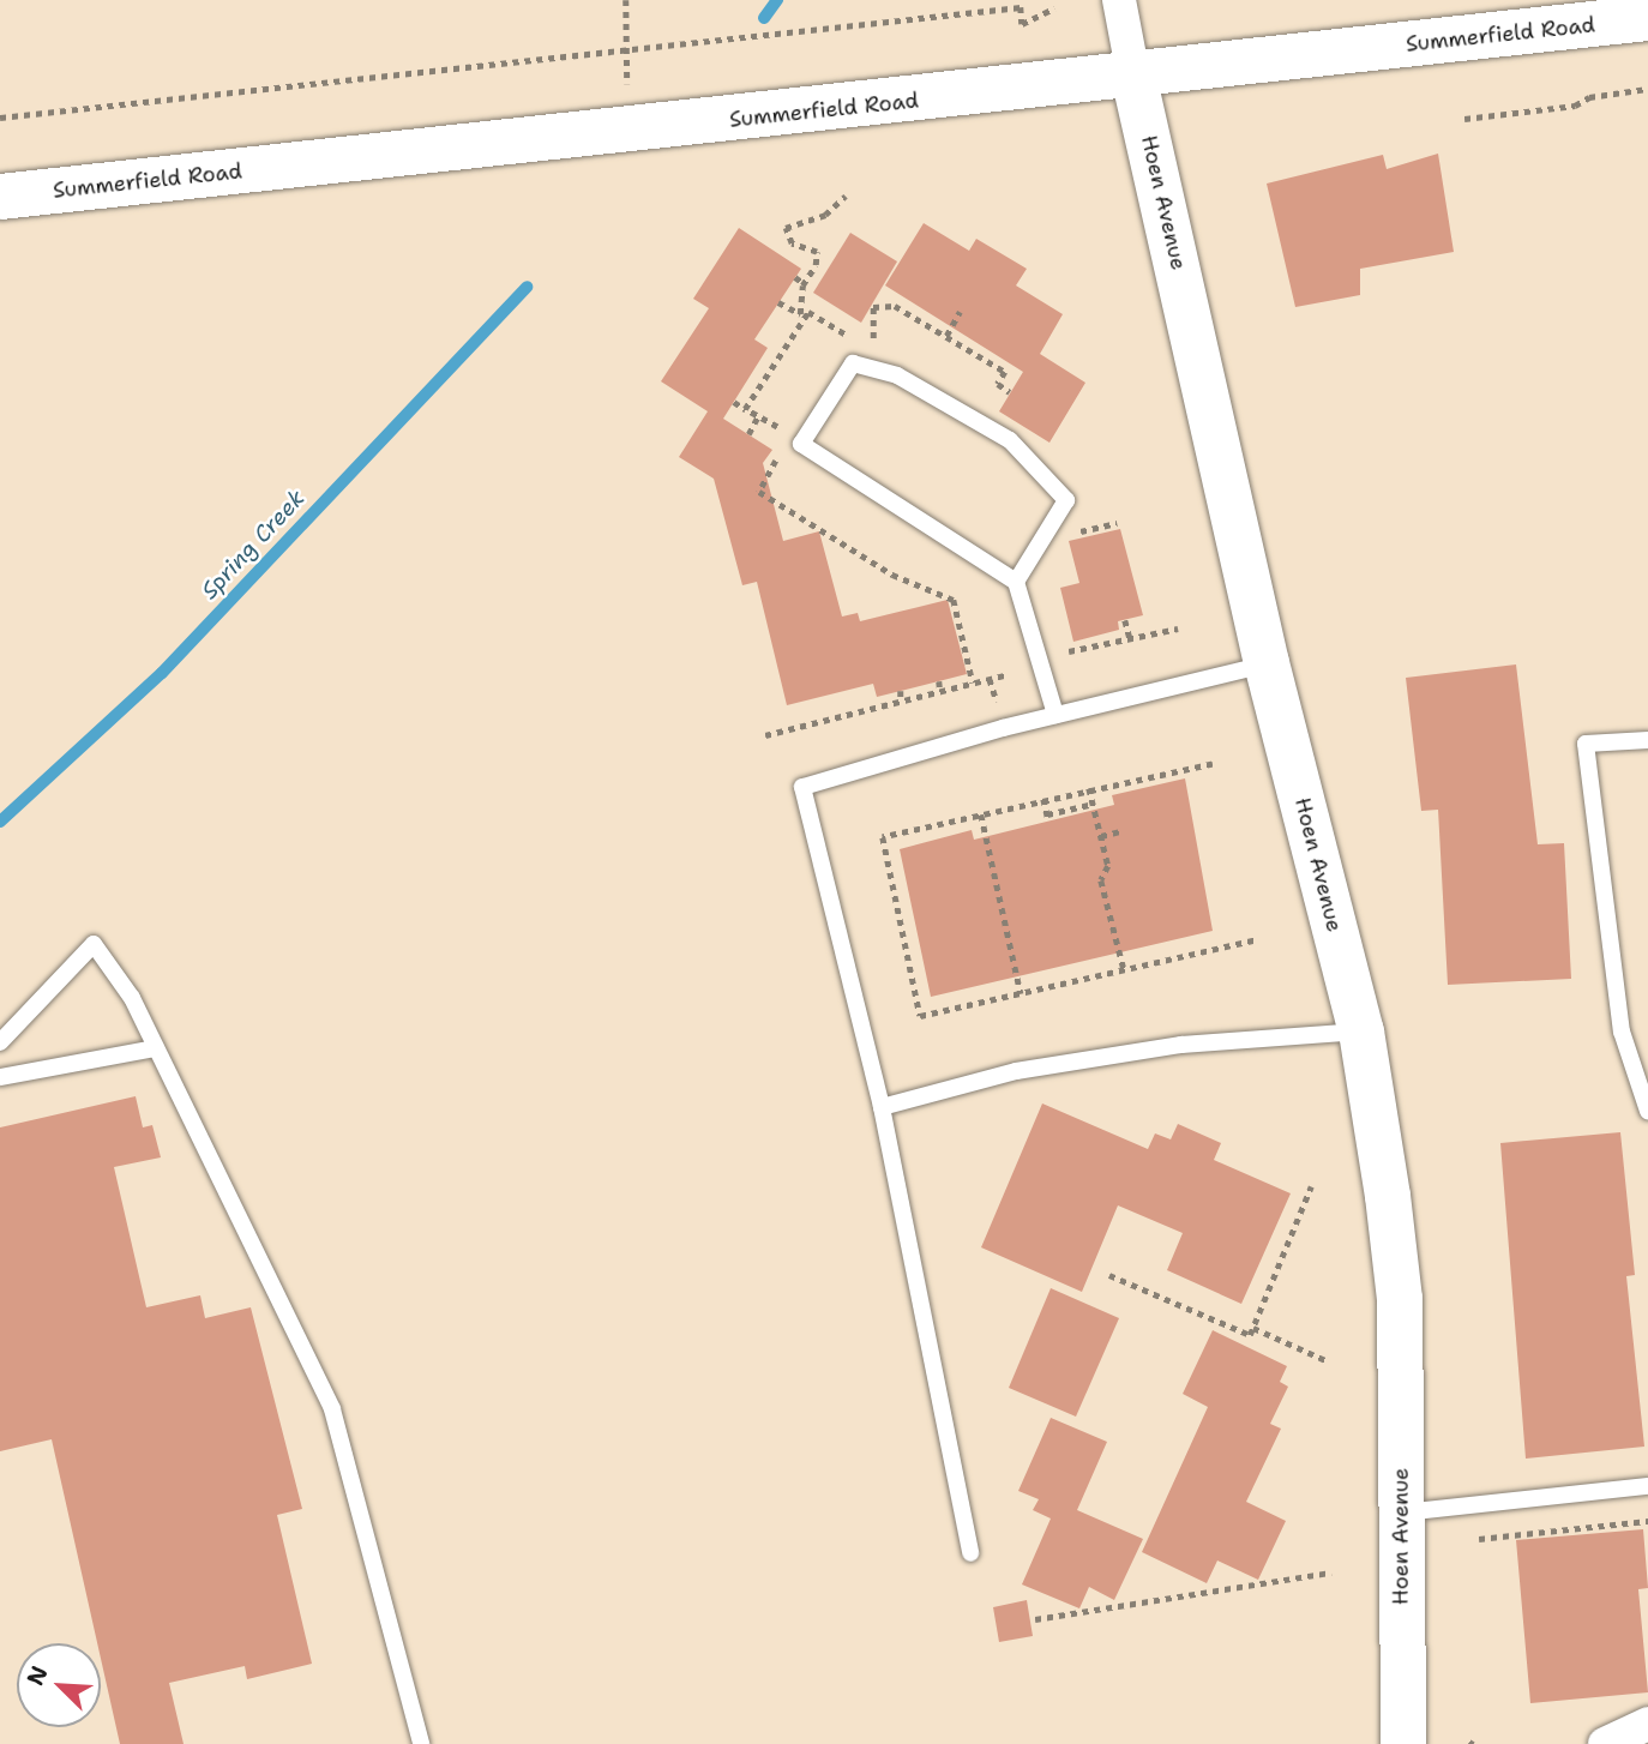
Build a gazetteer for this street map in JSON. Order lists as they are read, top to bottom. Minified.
{"streets":{"street":["Summerfield Road","Hoen Avenue"]},"crossings":[["Summerfield Road","Hoen Avenue"]],"water":["Spring Creek"],"north":"top left"}
